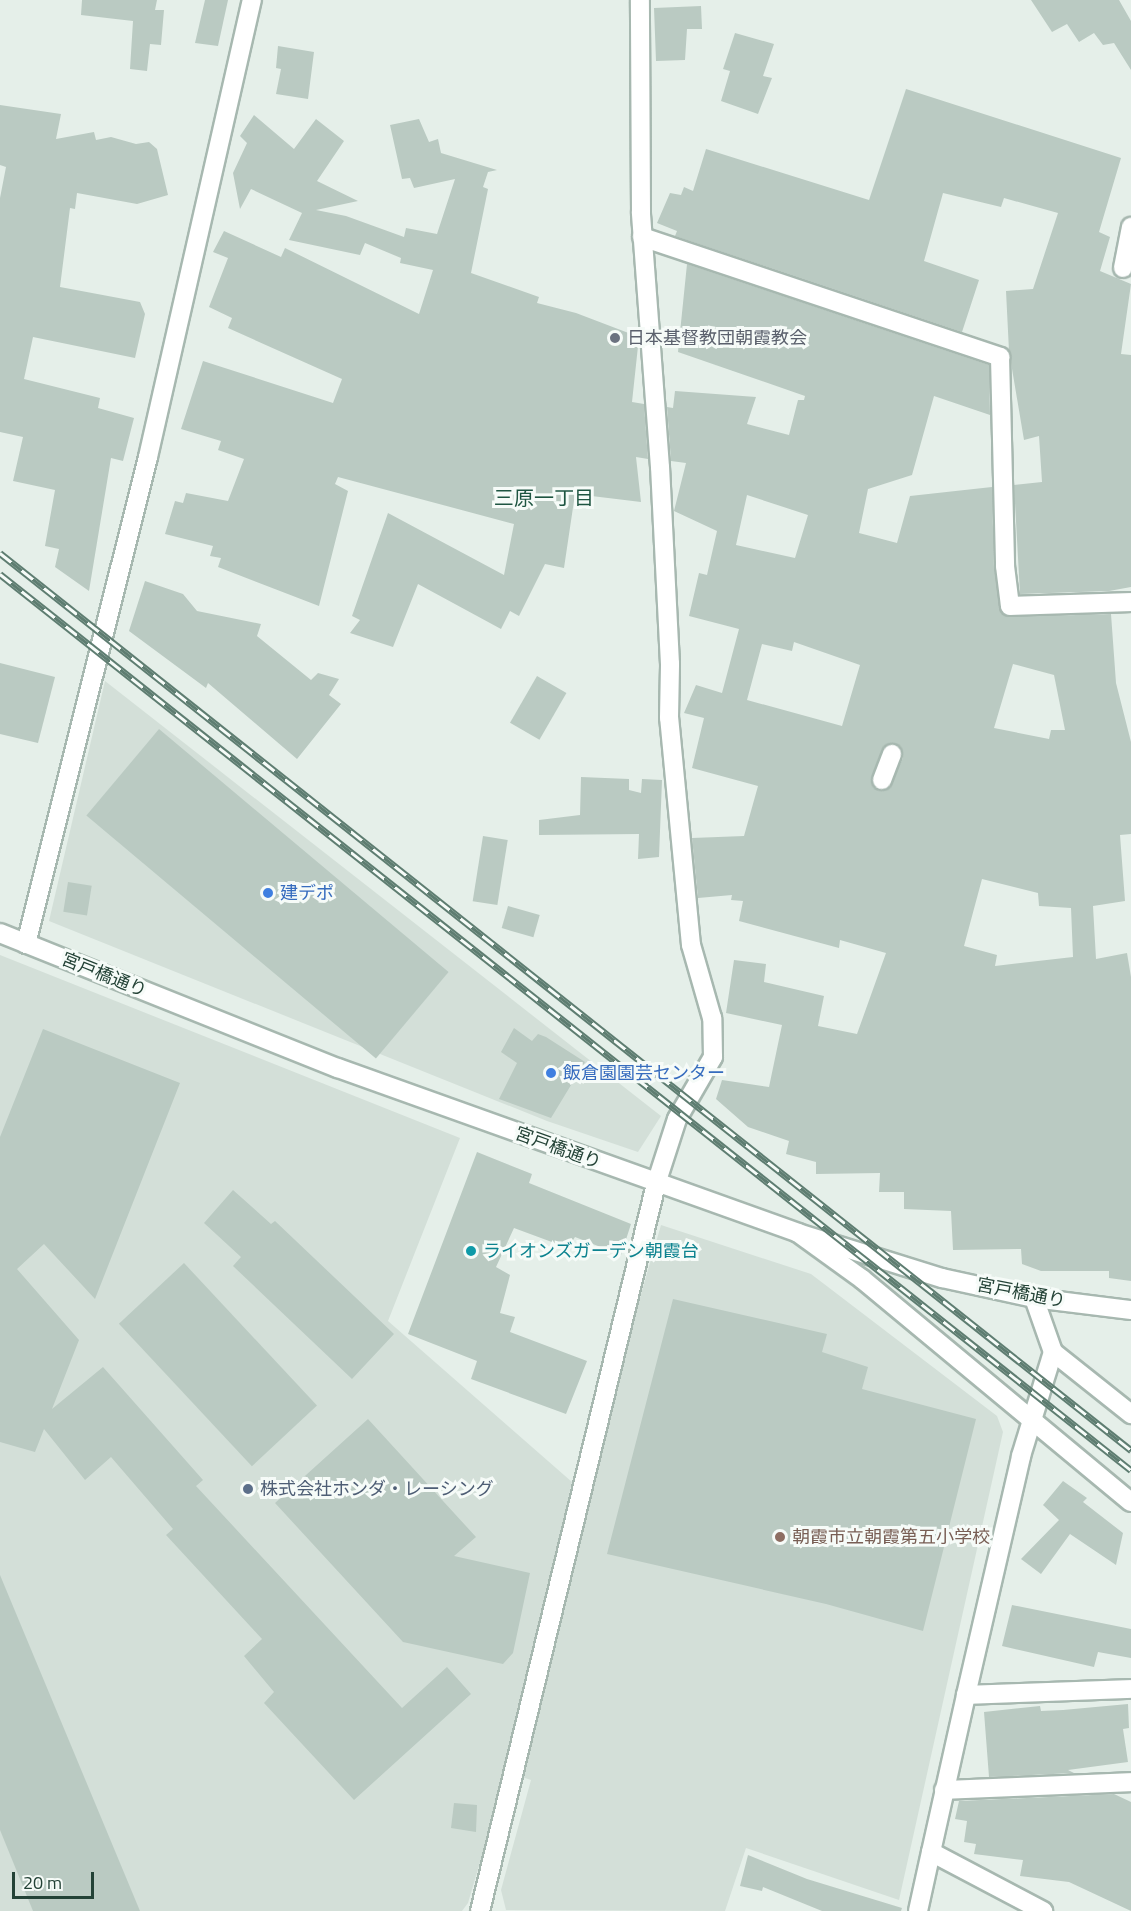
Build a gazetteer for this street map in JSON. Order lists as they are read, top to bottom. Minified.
{"streets":{"street":["宮戸橋通り"]},"districts":["三原一丁目"],"places":["日本基督教団朝霞教会","建デポ","飯倉園園芸センター","ライオンズガーデン朝霞台","株式会社ホンダ・レーシング","朝霞市立朝霞第五小学校"],"scale_bar":"20 m"}
